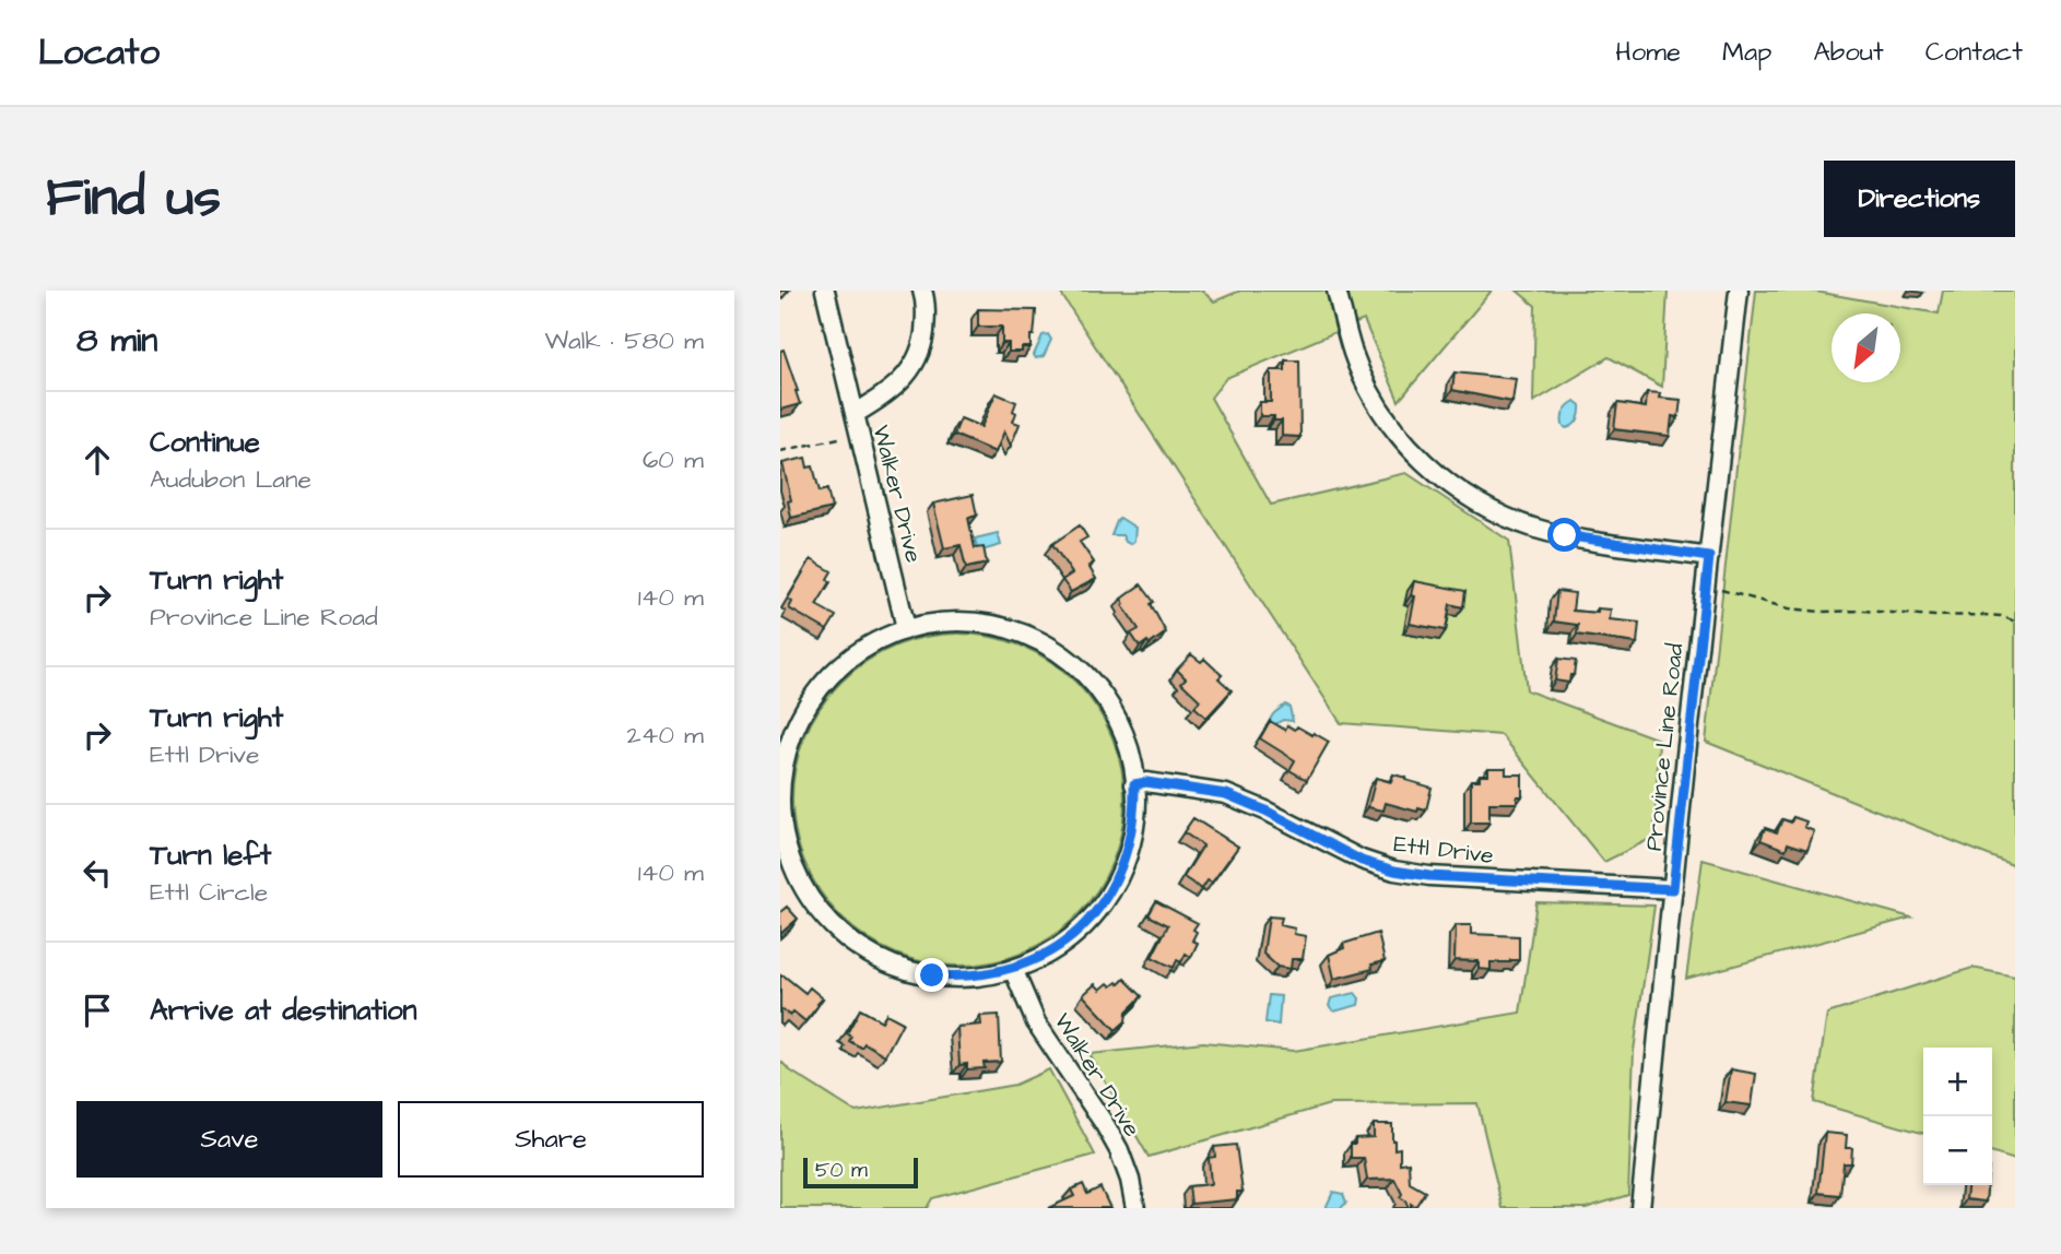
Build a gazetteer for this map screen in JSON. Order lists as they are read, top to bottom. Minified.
{"streets":{"street":["Walker Drive","Province Line Road","Ettl Drive"]},"crossings":[["Province Line Road","Ettl Drive"]],"scale_bar":"50 m","north":"bottom left","page":{"header":"Locato","nav":["Home","Map","About","Contact"],"buttons":["Directions",["Save","Share"]],"title":"Find us","heading":["8 min","Walk · 580 m"],"list":[["Continue","Audubon Lane","60 m"],["Turn right","Province Line Road","140 m"],["Turn right","Ettl Drive","240 m"],["Turn left","Ettl Circle","140 m"],"Arrive at destination"],"map_buttons":["+","−"],"scale":"50 m"}}
